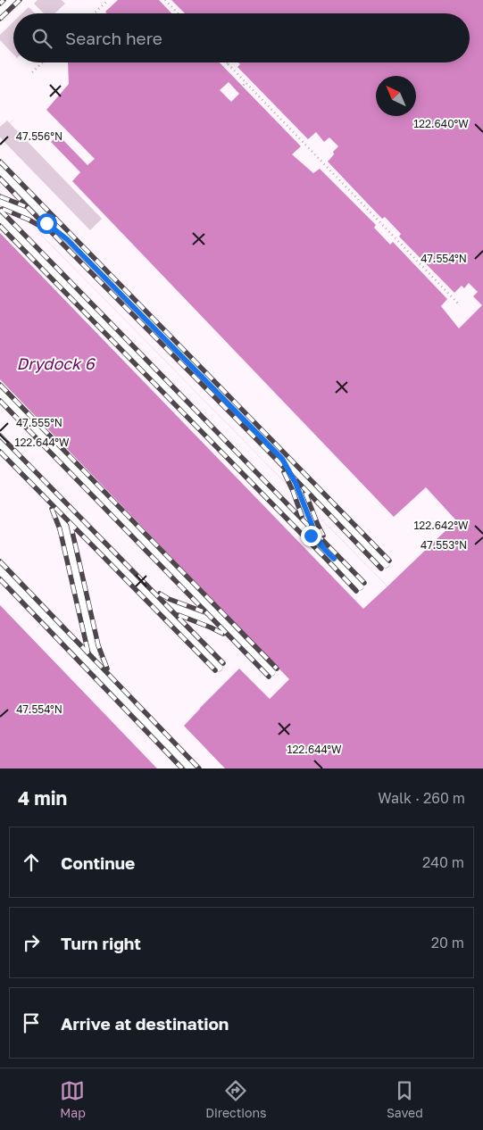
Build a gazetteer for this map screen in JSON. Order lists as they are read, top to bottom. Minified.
{"water":["Drydock 6"],"north":"top left","page":{"search":"Search here","heading":["4 min","Walk · 260 m"],"list":[["Continue","240 m"],["Turn right","20 m"],"Arrive at destination"],"nav":["Map","Directions","Saved"]},"coordinates":["122.640°W","47.556°N","47.554°N","47.555°N","122.644°W","122.642°W","47.553°N"]}
